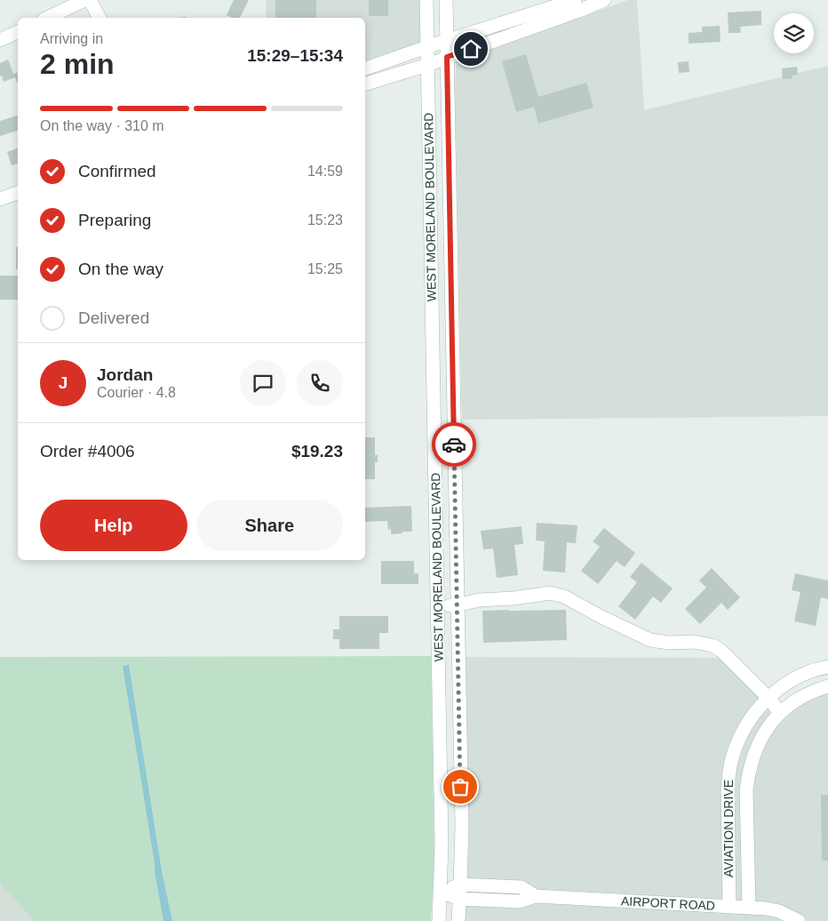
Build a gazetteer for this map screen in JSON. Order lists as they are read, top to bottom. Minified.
{"streets":{"street":["WEST MORELAND BOULEVARD","AVIATION DRIVE","AIRPORT ROAD"]},"crossings":[["WEST MORELAND BOULEVARD","AIRPORT ROAD"],["AVIATION DRIVE","AIRPORT ROAD"]],"page":{"heading":["2 min","Arriving in","15:29–15:34"],"panel":["Jordan","Courier · 4.8","Order #4006","$19.23"],"bar":"On the way · 310 m","list":[["Confirmed","14:59"],["Preparing","15:23"],["On the way","15:25"],"Delivered"],"round":"J","buttons":["Help","Share"]}}
